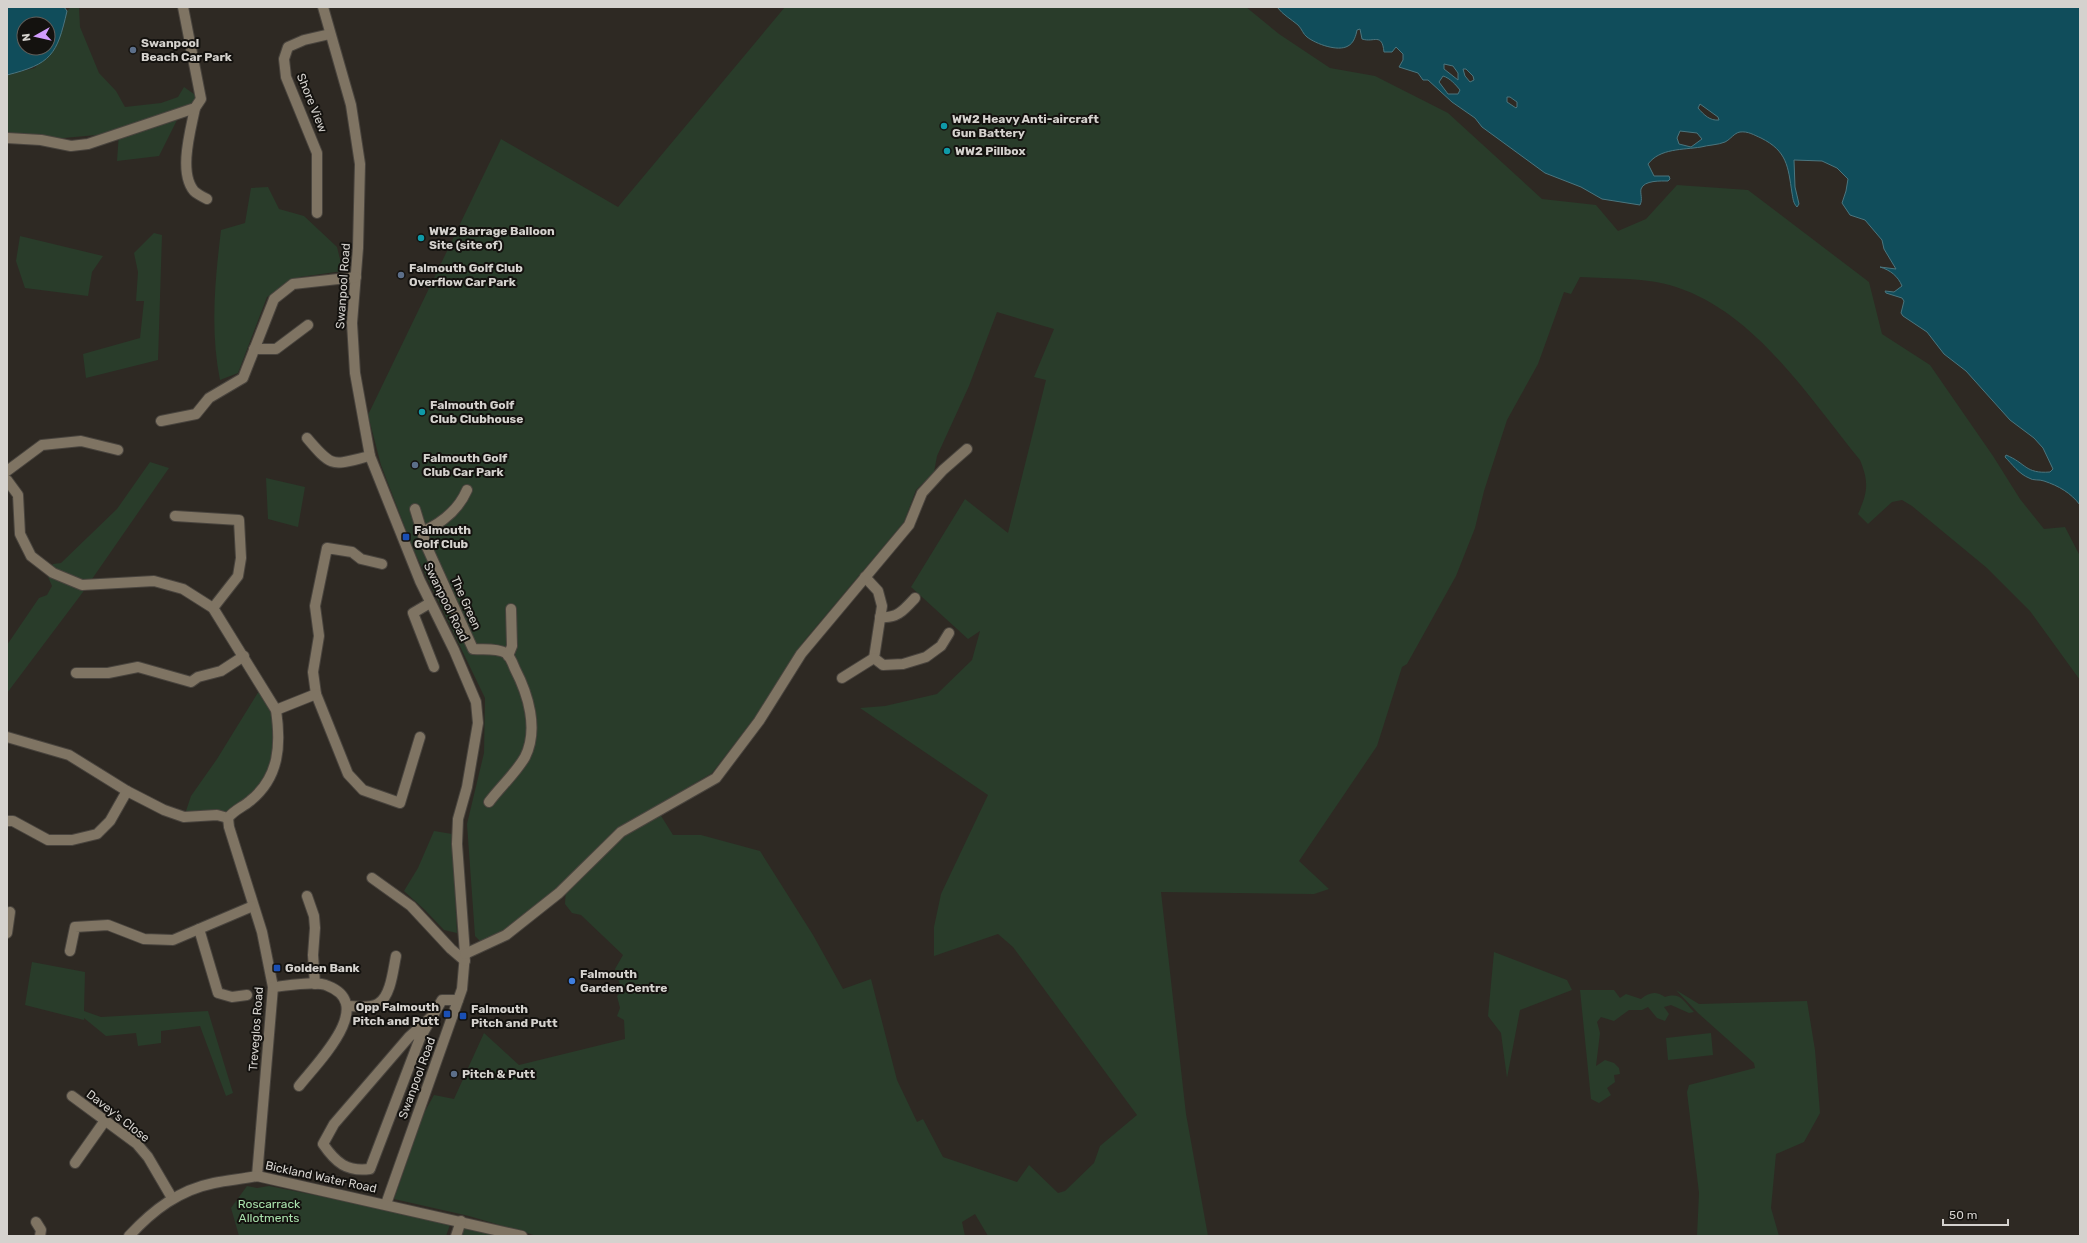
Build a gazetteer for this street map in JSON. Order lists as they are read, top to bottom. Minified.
{"streets":{"street":["Shore View","Swanpool Road","The Green","Treveglos Road","Davey's Close","Bickland Water Road"]},"crossings":[["Shore View","Swanpool Road"],["Swanpool Road","Bickland Water Road"],["Treveglos Road","Bickland Water Road"],["Davey's Close","Bickland Water Road"]],"parks":["Roscarrack Allotments"],"places":{"other":["Swanpool Beach Car Park","WW2 Heavy Anti-aircraft Gun Battery","WW2 Pillbox","WW2 Barrage Balloon Site (site of)","Falmouth Golf Club Overflow Car Park","Falmouth Golf Club Clubhouse","Falmouth Golf Club Car Park","Falmouth Garden Centre","Pitch & Putt"],"transit":["Falmouth Golf Club","Golden Bank","Opp Falmouth Pitch and Putt","Falmouth Pitch and Putt"]},"scale_bar":"50 m","north":"left"}
